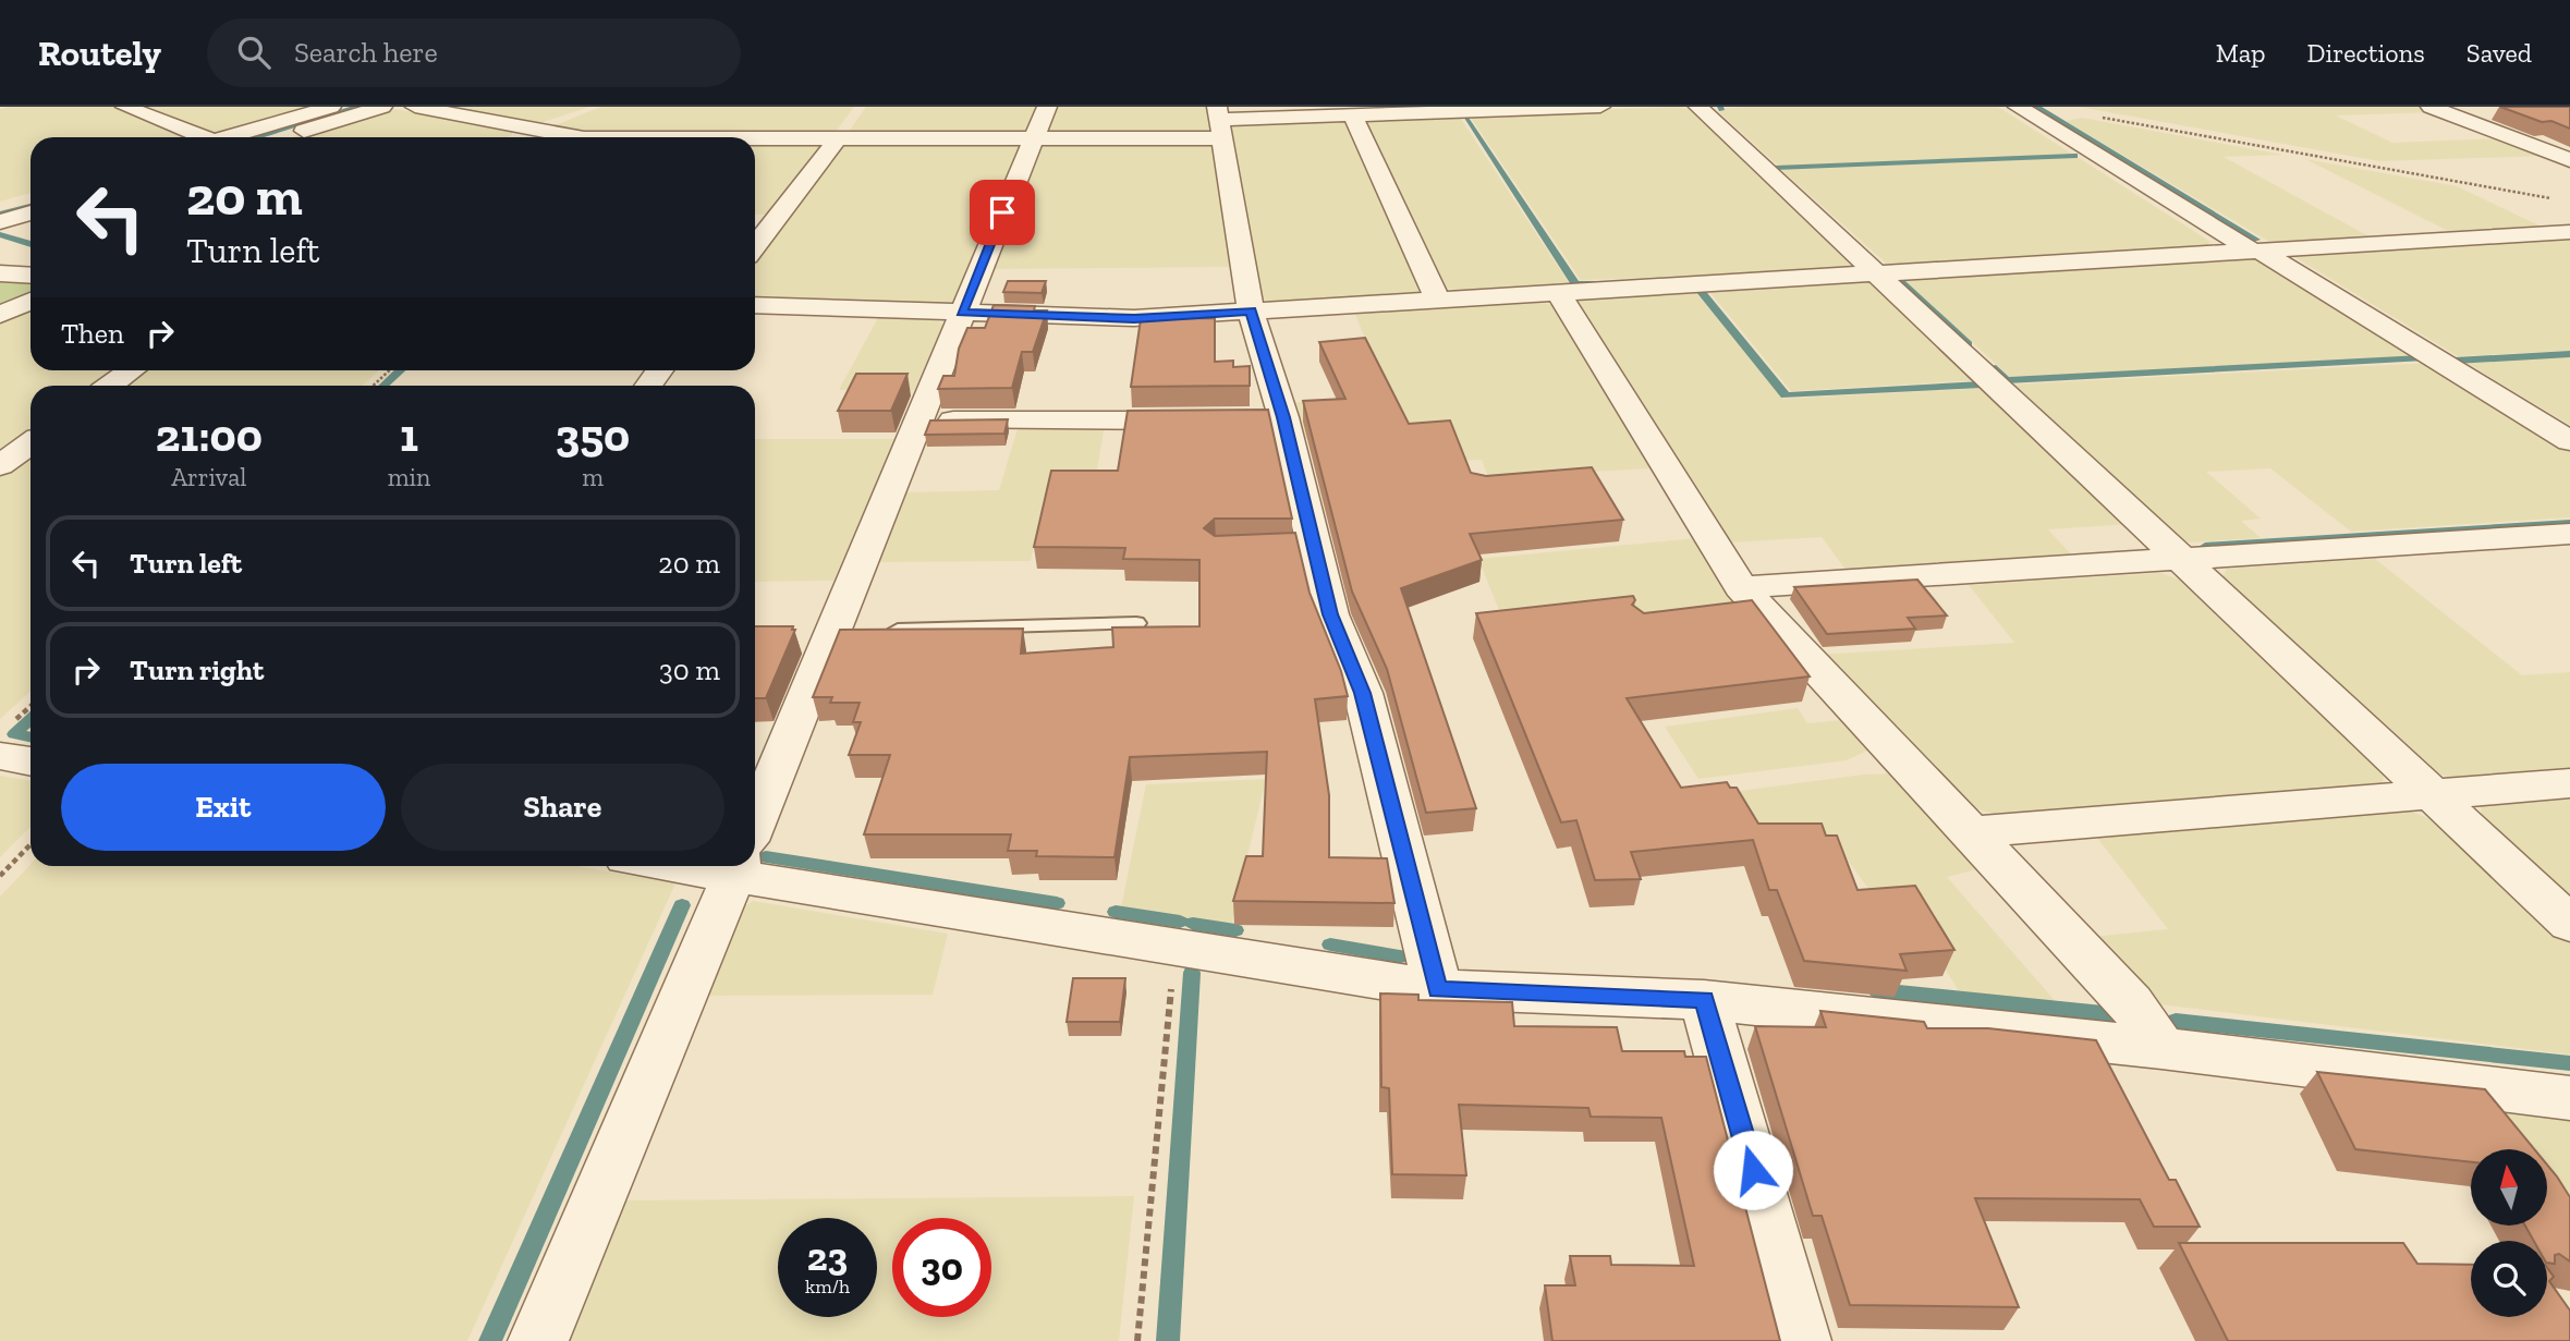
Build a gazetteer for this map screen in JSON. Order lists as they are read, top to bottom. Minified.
{"north":"top","page":{"header":"Routely","search":"Search here","nav":["Map","Directions","Saved"],"turn":["20 m","Turn left"],"then":"Then","eta":["21:00","Arrival","1","min","350","m"],"list":[{"name":"Turn left","value":"20 m"},{"name":"Turn right","value":"30 m"}],"buttons":["Exit","Share"],"speed":"23 km/h","limit":"30"}}
